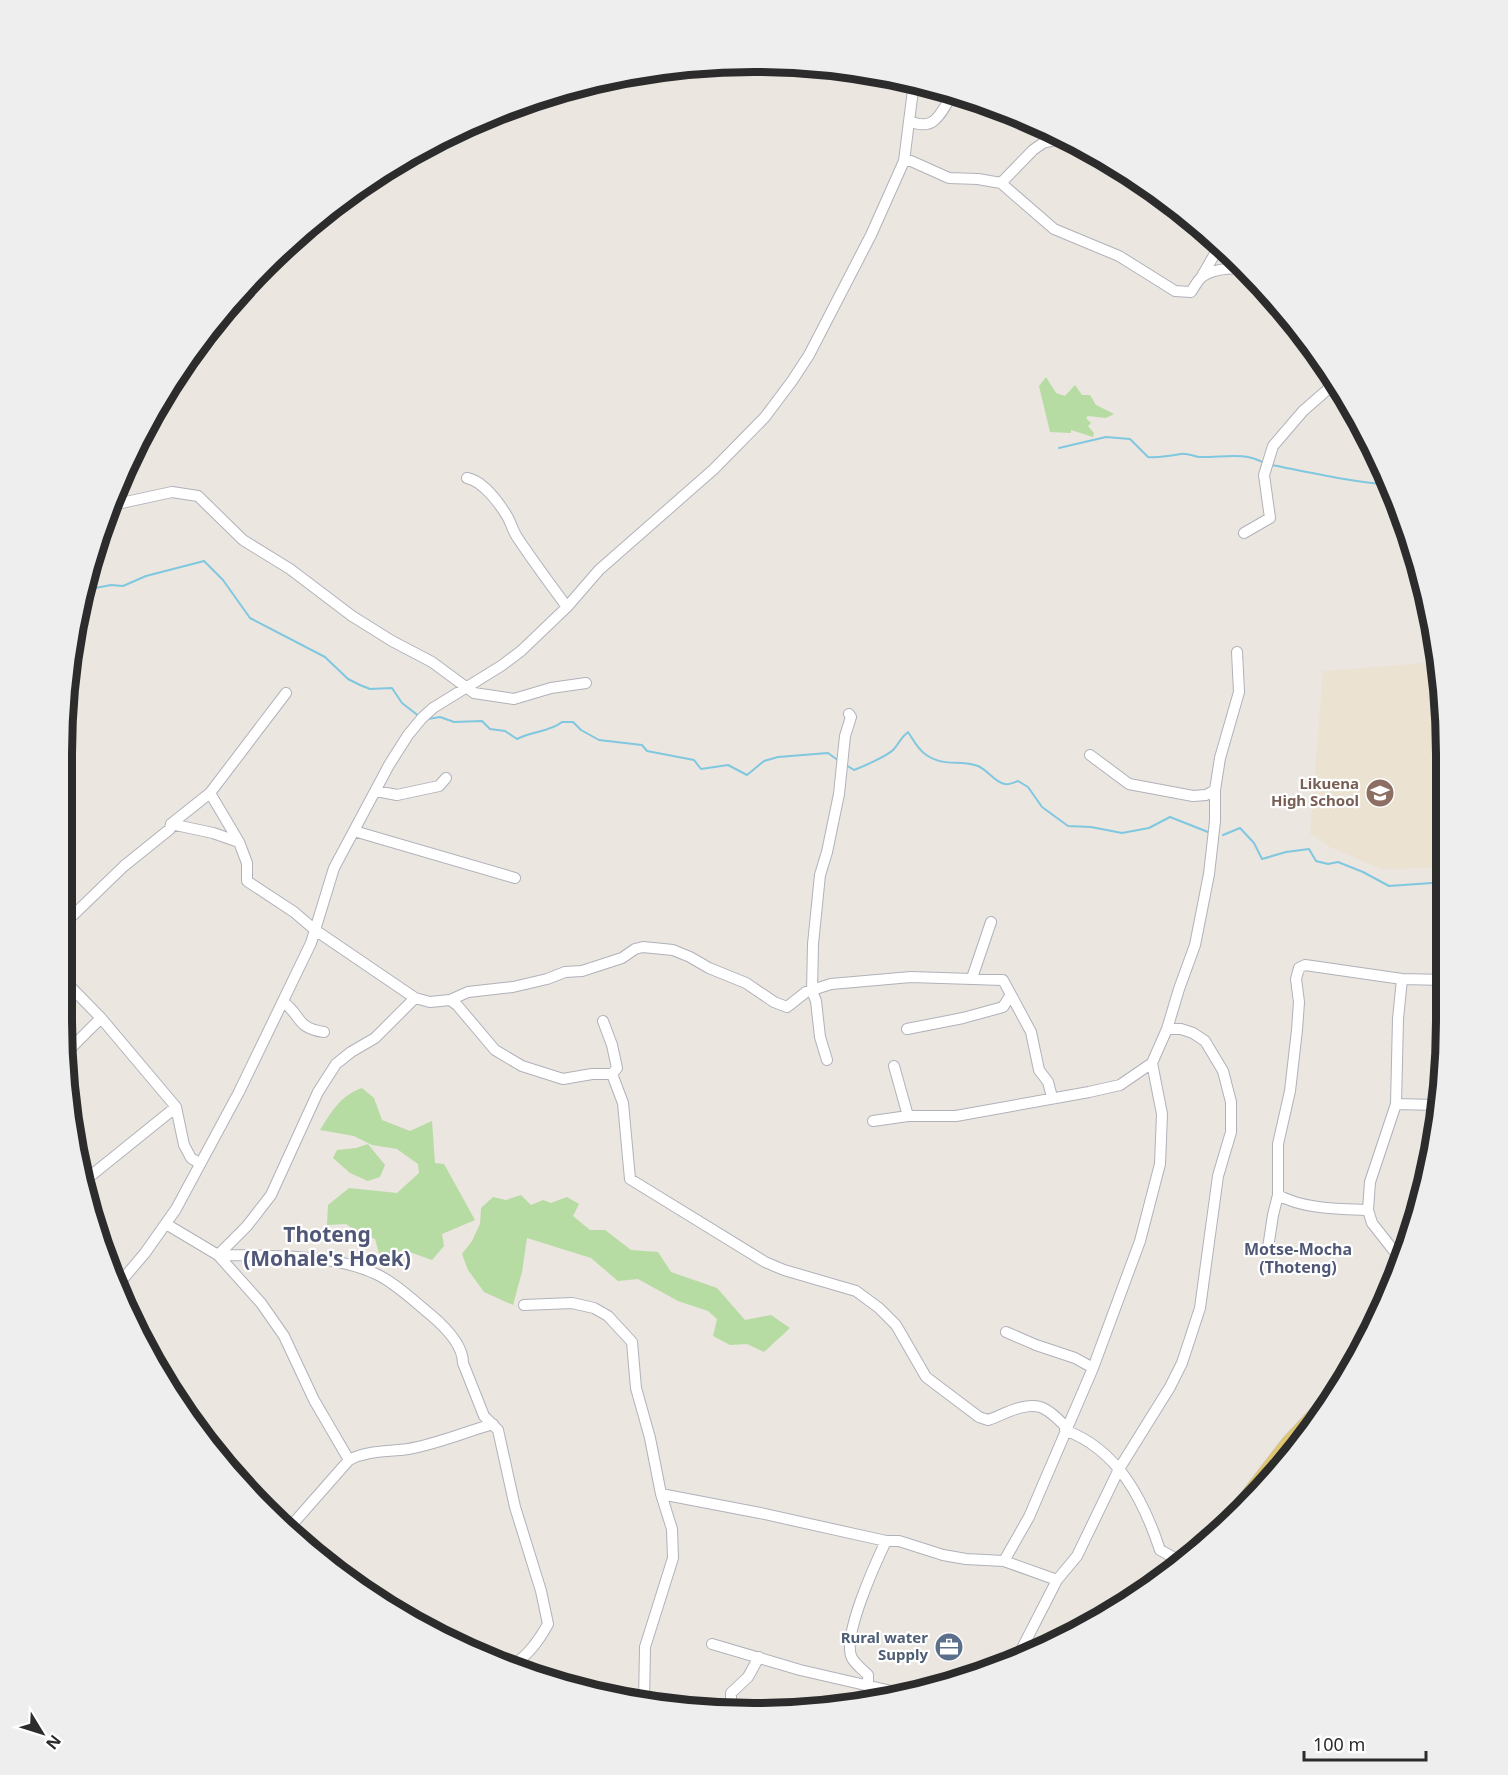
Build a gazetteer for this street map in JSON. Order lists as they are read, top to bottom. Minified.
{"districts":["Thoteng (Mohale's Hoek)","Motse-Mocha (Thoteng)"],"places":{"school or university":["Likuena High School"],"office":["Rural water Supply"]},"scale_bar":"100 m","north":"bottom right"}
